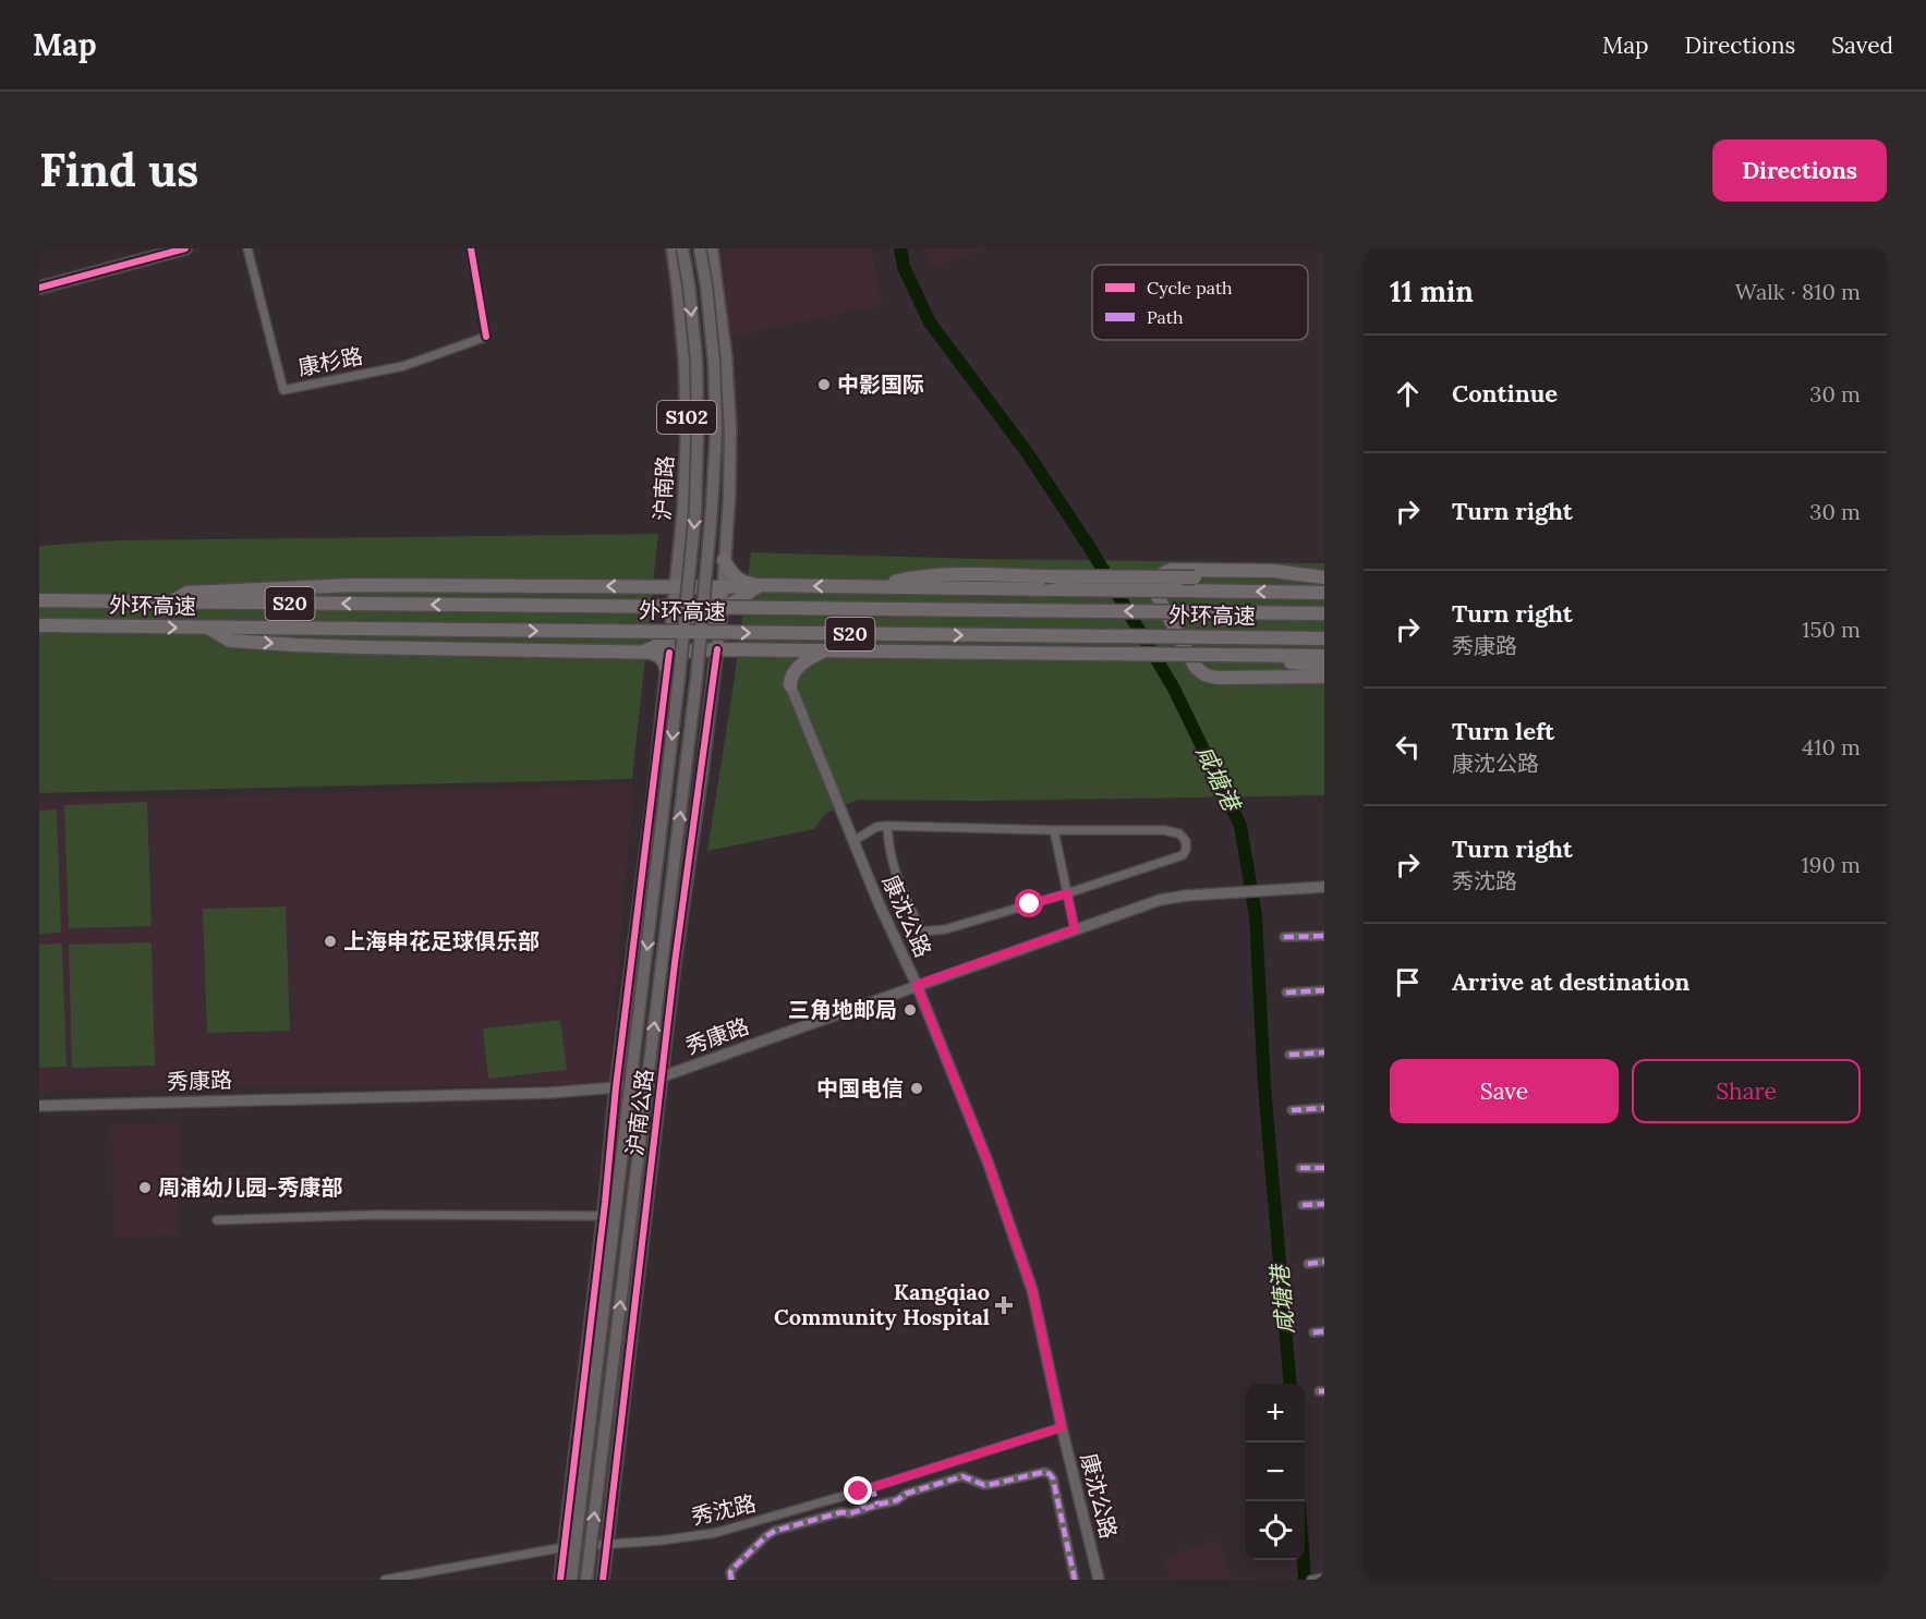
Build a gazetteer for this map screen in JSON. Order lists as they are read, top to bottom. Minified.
{"streets":{"highway":["S20","外环高速"],"main road":["S102","沪南路","沪南公路"],"street":["康杉路","康沈公路","秀康路","秀沈路"]},"crossings":[["S102","沪南公路"],["沪南路","沪南公路"],["康沈公路","秀康路"],["康沈公路","秀沈路"],["秀康路","沪南公路"],["沪南公路","秀沈路"]],"water":["咸塘港"],"places":{"other":["中影国际","上海申花足球俱乐部","三角地邮局","中国电信","周浦幼儿园-秀康部"],"health":["Kangqiao Community Hospital"]},"legend":["Cycle path","Path"],"page":{"header":"Map","nav":["Map","Directions","Saved"],"buttons":["Directions",["Save","Share"]],"title":"Find us","heading":["11 min","Walk · 810 m"],"list":[["Continue","30 m"],["Turn right","30 m"],["Turn right","秀康路","150 m"],["Turn left","康沈公路","410 m"],["Turn right","秀沈路","190 m"],"Arrive at destination"],"map_buttons":["+","−"]}}
